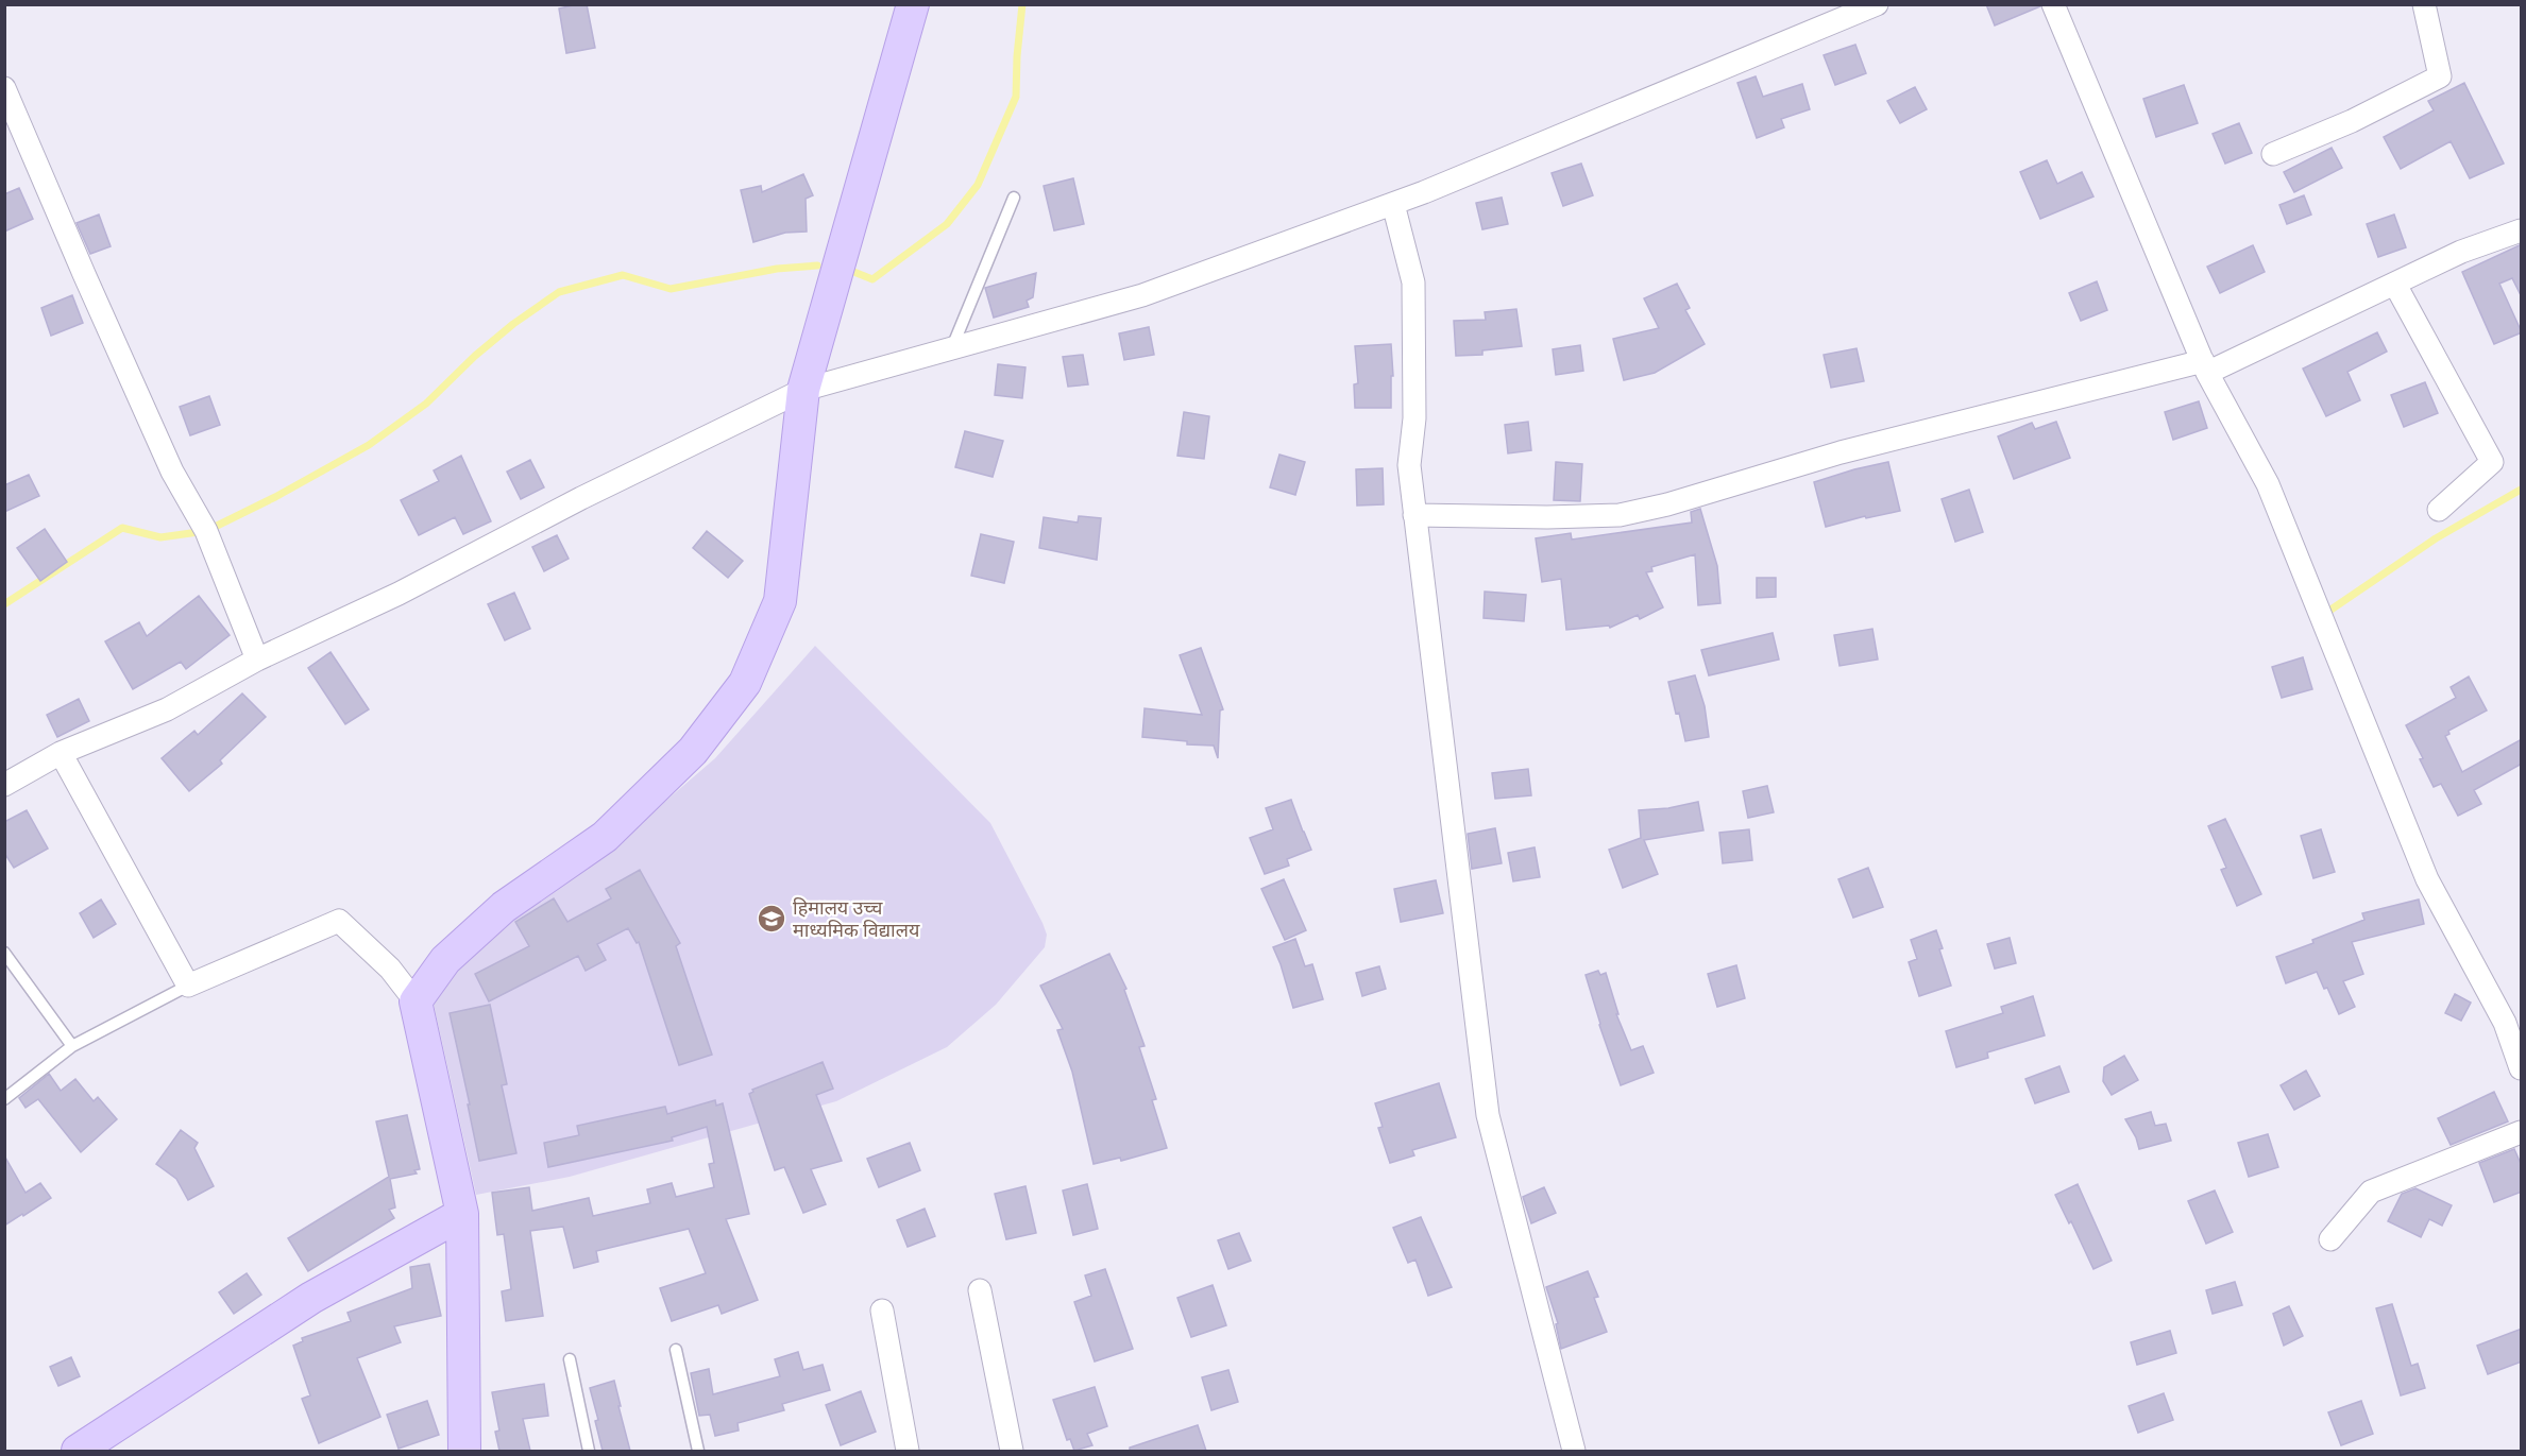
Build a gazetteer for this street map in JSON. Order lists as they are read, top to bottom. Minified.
{"places":{"school or university":["हिमालय उच्च माध्यमिक विद्यालय"]}}
